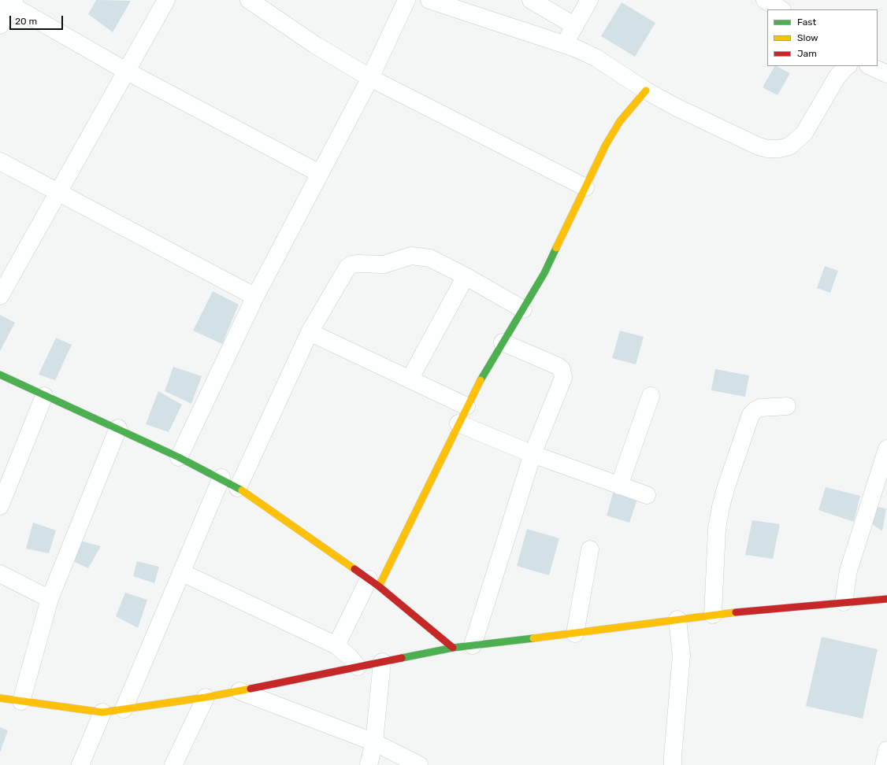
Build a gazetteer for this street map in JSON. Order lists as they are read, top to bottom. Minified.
{"legend":["Fast","Slow","Jam"],"scale_bar":"20 m"}
